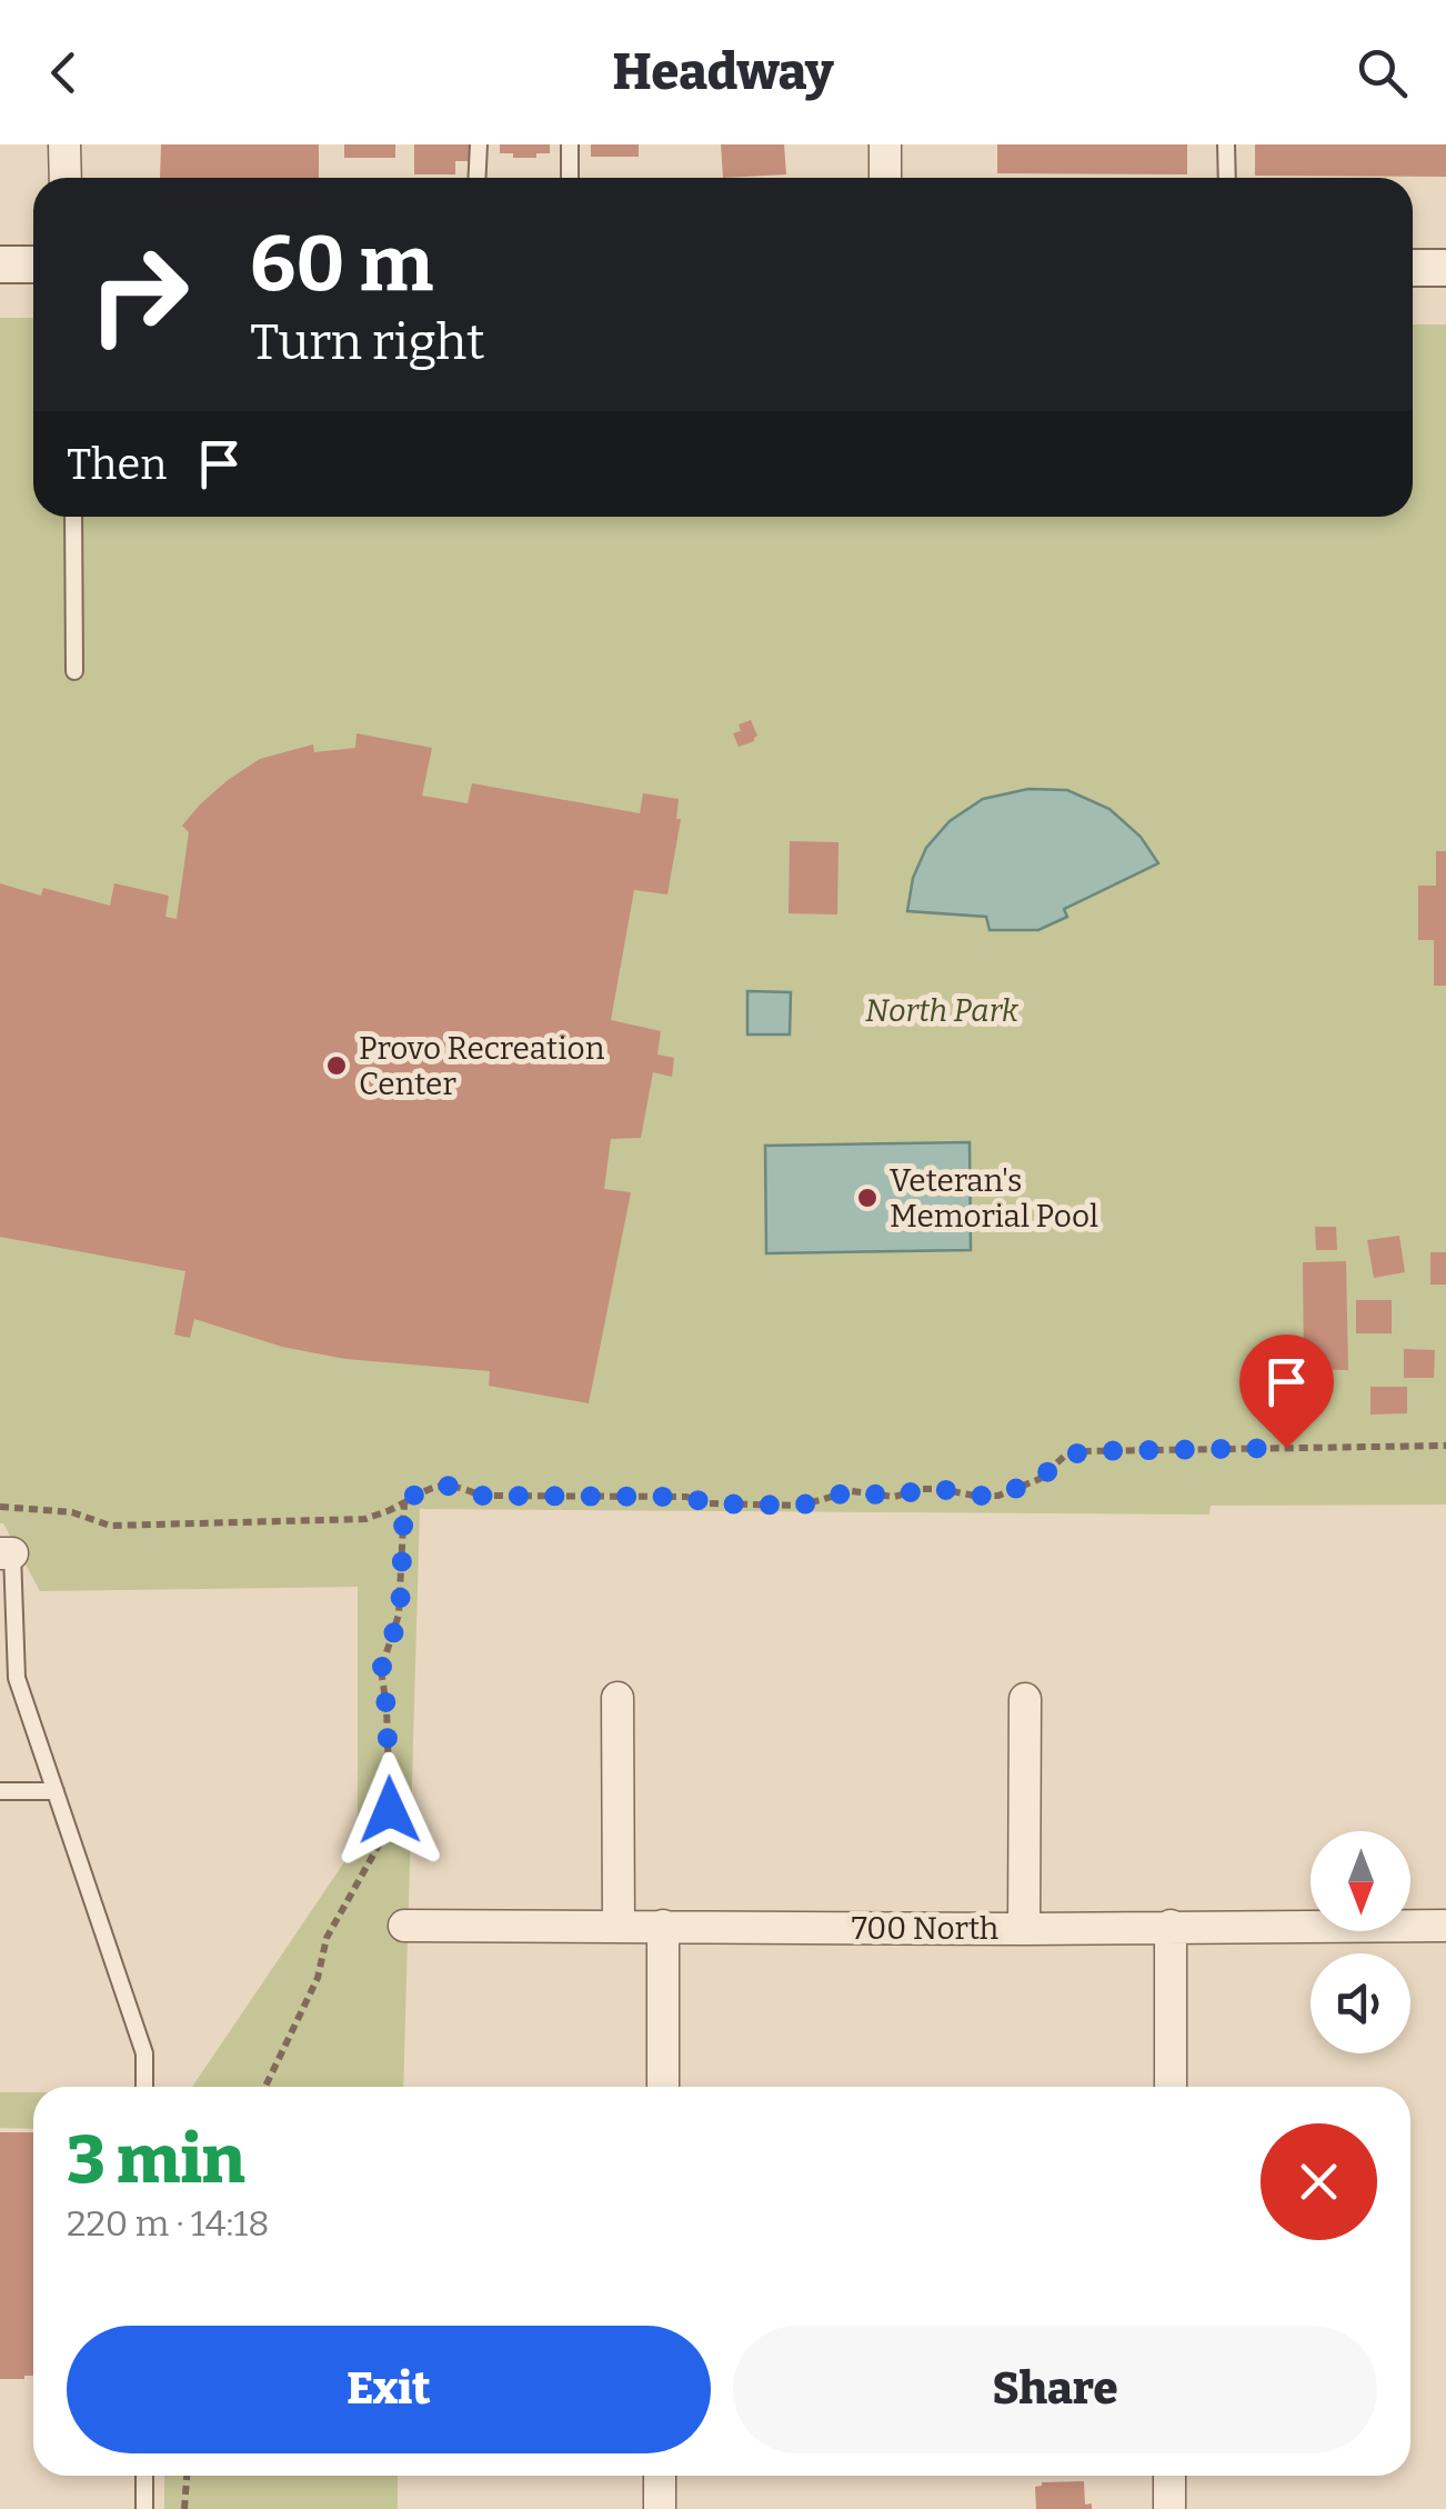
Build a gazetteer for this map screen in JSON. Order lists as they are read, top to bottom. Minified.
{"streets":{"street":["700 North"]},"parks":["North Park"],"places":["Provo Recreation Center","Veteran's Memorial Pool"],"north":"bottom","page":{"header":"Headway","turn":["60 m","Turn right"],"then":"Then","heading":["3 min","220 m · 14:18"],"buttons":["Exit","Share"]}}
